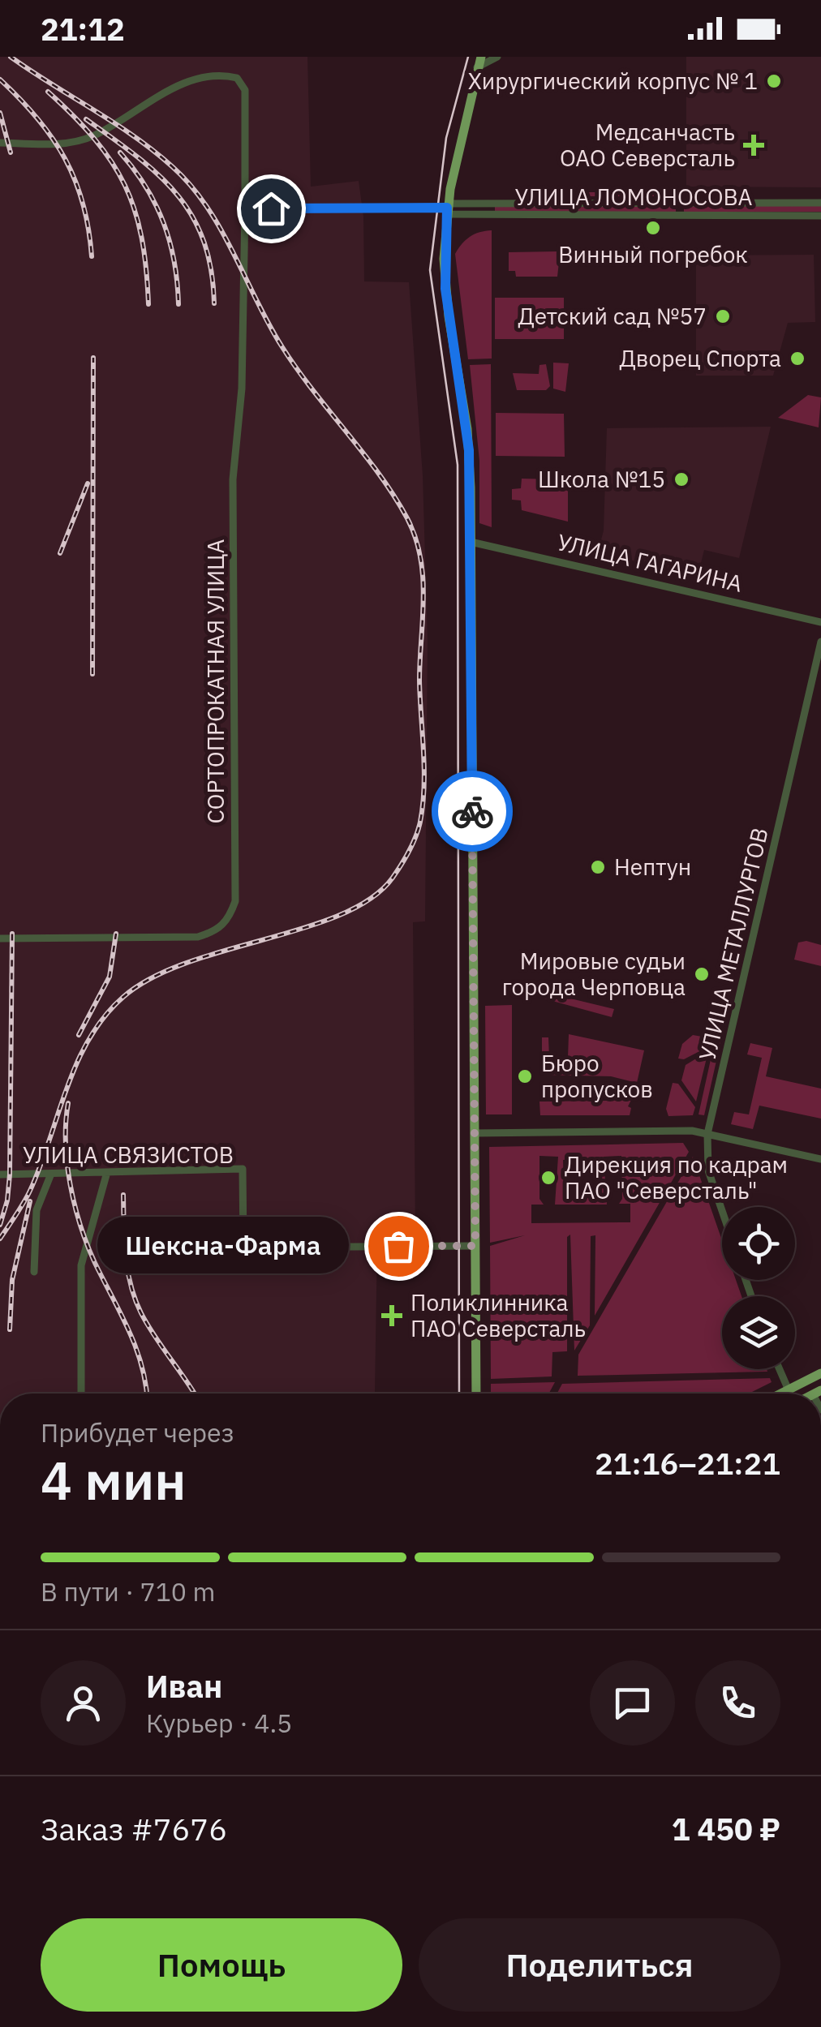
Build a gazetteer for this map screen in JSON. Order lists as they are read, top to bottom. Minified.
{"streets":{"street":["УЛИЦА ЛОМОНОСОВА","УЛИЦА ГАГАРИНА","СОРТОПРОКАТНАЯ УЛИЦА","УЛИЦА МЕТАЛЛУРГОВ","УЛИЦА СВЯЗИСТОВ"]},"places":{"other":["Хирургический корпус № 1","Винный погребок","Детский сад №57","Дворец Спорта","Школа №15","Нептун","Мировые судьи города Черповца","Бюро пропусков","Дирекция по кадрам ПАО \"Северсталь\"","Шексна-Фарма"],"health":["Медсанчасть ОАО Северсталь","Поликлинника ПАО Северсталь"]},"page":{"status":"21:12","bubble":"Шексна-Фарма","heading":["4 мин","Прибудет через","21:16–21:21"],"panel":["Иван","Курьер · 4.5","Заказ #7676","1 450 ₽"],"bar":"В пути · 710 m","buttons":["Помощь","Поделиться"]}}
